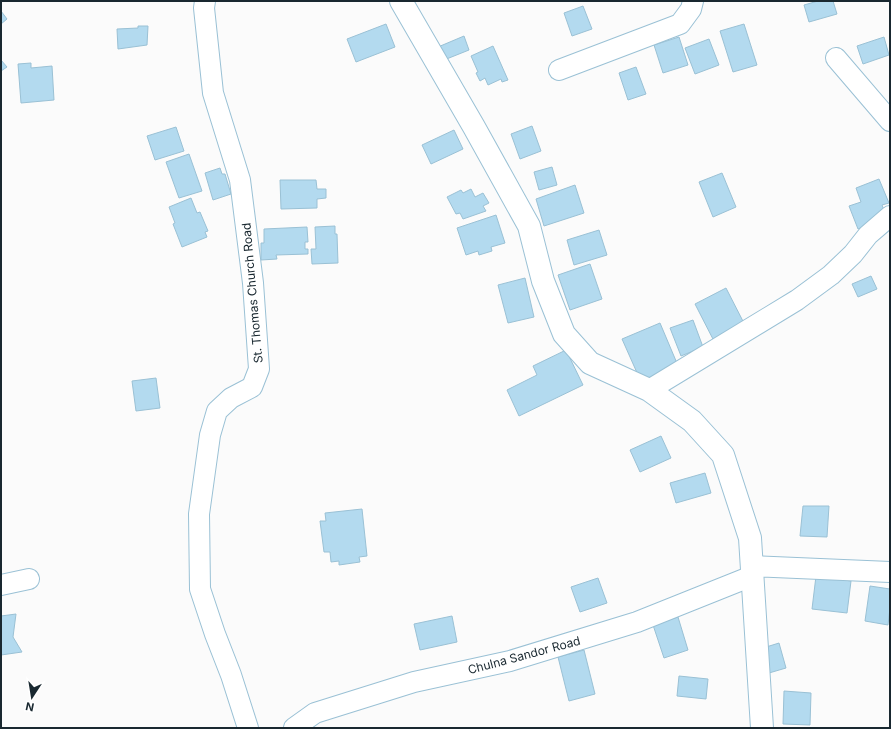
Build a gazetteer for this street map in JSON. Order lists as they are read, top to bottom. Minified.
{"streets":{"street":["St. Thomas Church Road","Chulna Sandor Road"]},"north":"bottom"}
